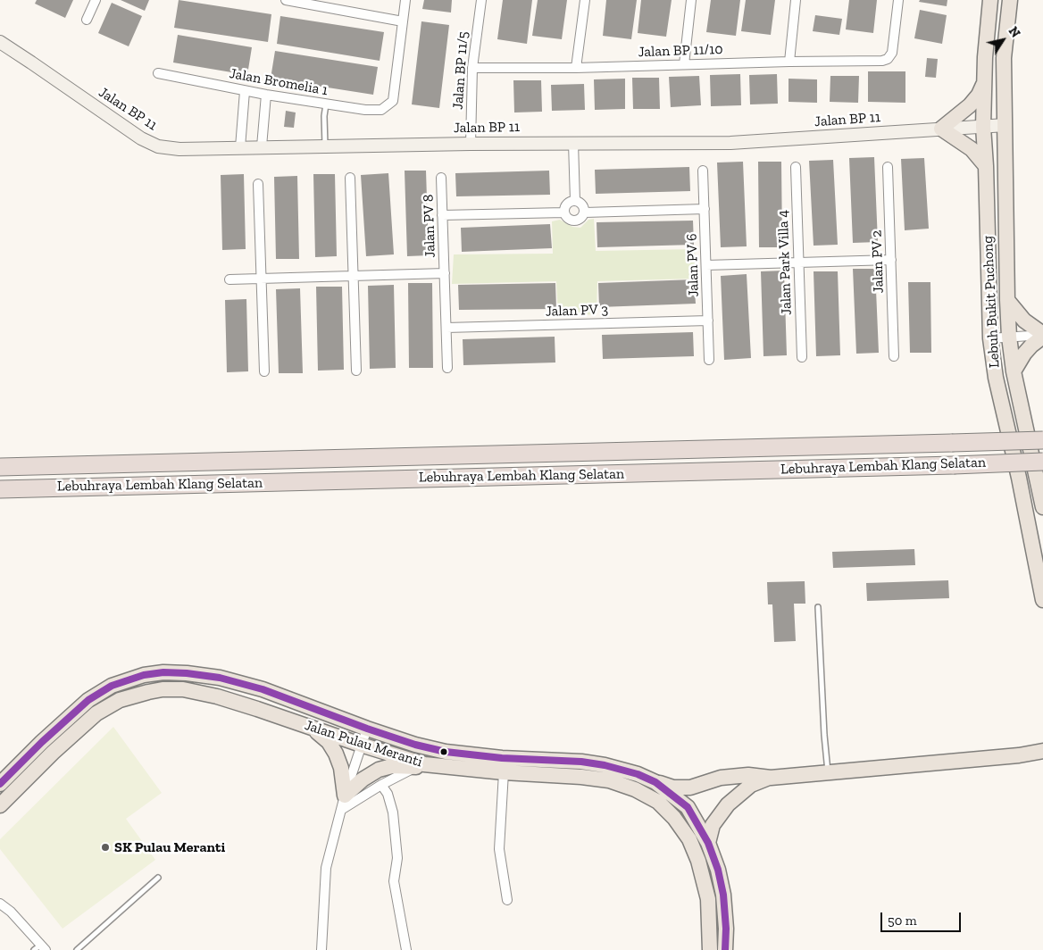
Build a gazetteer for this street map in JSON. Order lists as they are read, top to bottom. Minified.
{"streets":{"highway":["Lebuhraya Lembah Klang Selatan"],"main road":["Lebuh Bukit Puchong","Jalan Pulau Meranti"],"street":["Jalan BP 11/10","Jalan BP 11/5","Jalan Bromelia 1","Jalan BP 11","Jalan PV 8","Jalan PV 2","Jalan Park Villa 4","Jalan PV 6","Jalan PV 3"]},"crossings":[["Jalan BP 11/10","Jalan BP 11/5"],["Jalan BP 11/5","Jalan BP 11"],["Jalan BP 11","Lebuh Bukit Puchong"],["Jalan PV 8","Jalan PV 3"],["Jalan PV 6","Jalan PV 3"]],"places":["SK Pulau Meranti"],"scale_bar":"50 m","north":"top right"}
